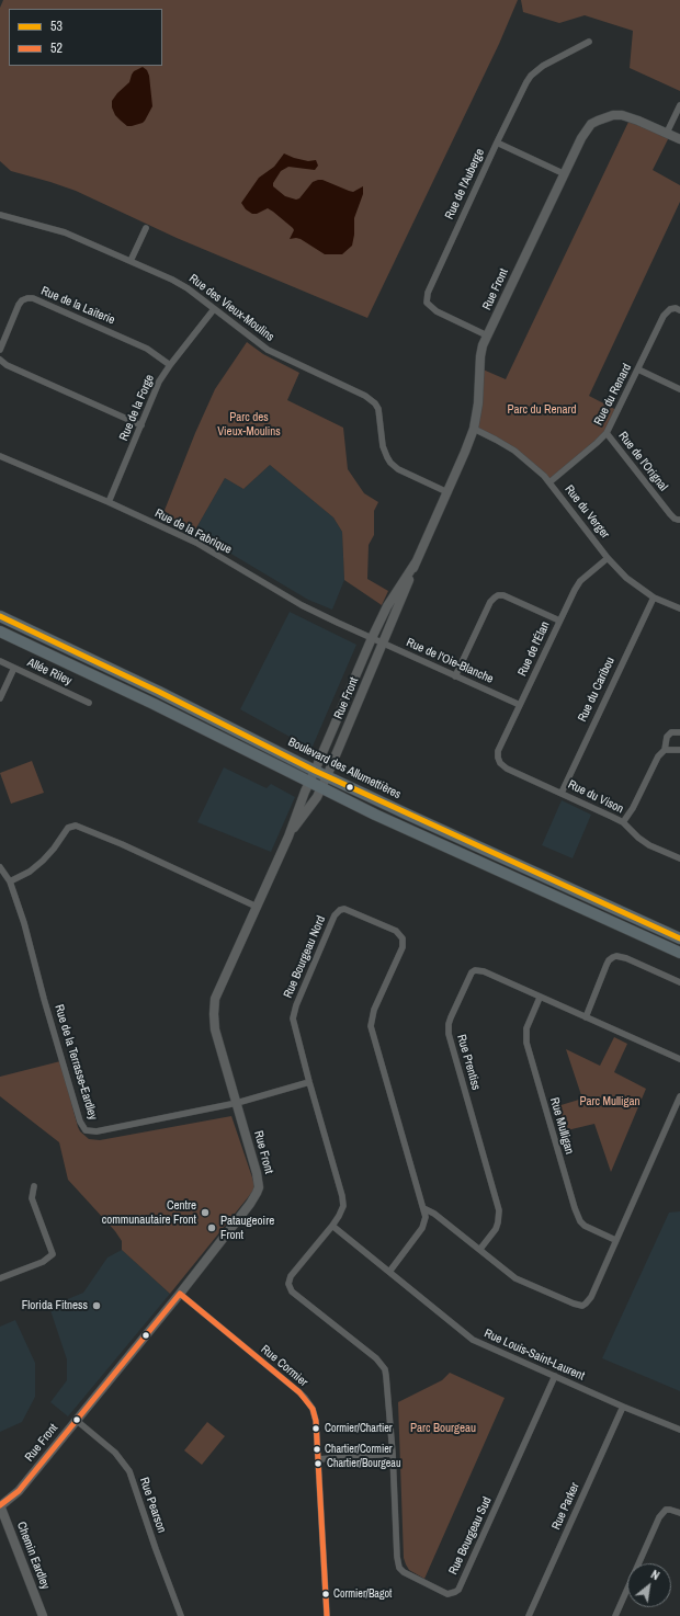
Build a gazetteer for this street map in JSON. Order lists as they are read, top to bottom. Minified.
{"streets":{"highway":["Boulevard des Allumettières"],"street":["Rue de l'Auberge","Rue Front","Rue de la Laiterie","Rue des Vieux-Moulins","Rue du Renard","Rue de la Forge","Rue de l'Orignal","Rue du Verger","Rue de la Fabrique","Rue de l'Élan","Rue de l'Oie-Blanche","Allée Riley","Rue du Caribou","Rue du Vison","Rue Bourgeau Nord","Rue de la Terrasse-Eardley","Rue Prentiss","Rue Mulligan","Rue Louis-Saint-Laurent","Rue Cormier","Rue Pearson","Rue Parker","Rue Bourgeau Sud","Chemin Eardley"]},"crossings":[["Rue de l'Auberge","Rue Front"],["Rue Front","Rue des Vieux-Moulins"],["Rue Front","Rue du Verger"],["Rue Front","Rue de la Fabrique"],["Rue Front","Rue de l'Oie-Blanche"],["Rue Front","Boulevard des Allumettières"],["Rue Front","Rue de la Terrasse-Eardley"],["Rue Front","Rue Cormier"],["Rue Front","Rue Pearson"],["Rue Front","Chemin Eardley"],["Rue de la Laiterie","Rue de la Forge"],["Rue des Vieux-Moulins","Rue de la Forge"],["Rue du Renard","Rue de l'Orignal"],["Rue du Renard","Rue du Verger"],["Rue de la Forge","Rue de la Fabrique"],["Rue du Verger","Rue de l'Élan"],["Rue du Verger","Rue du Caribou"],["Rue de la Fabrique","Rue de l'Oie-Blanche"],["Rue de l'Élan","Rue de l'Oie-Blanche"],["Rue de l'Élan","Rue du Vison"],["Rue du Caribou","Rue du Vison"],["Rue Bourgeau Nord","Rue de la Terrasse-Eardley"],["Rue Bourgeau Nord","Rue Louis-Saint-Laurent"],["Rue Bourgeau Nord","Rue Bourgeau Sud"],["Rue Prentiss","Rue Mulligan"],["Rue Louis-Saint-Laurent","Rue Parker"],["Rue Louis-Saint-Laurent","Rue Bourgeau Sud"]],"parks":["Parc du Renard","Parc des Vieux-Moulins","Parc Mulligan","Parc Bourgeau"],"places":["Centre communautaire Front","Pataugeoire Front","Florida Fitness","Cormier/Chartier","Chartier/Cormier","Chartier/Bourgeau","Cormier/Bagot"],"lines":["transit line 53","transit line 52"],"legend":["53","52"],"north":"top right"}
